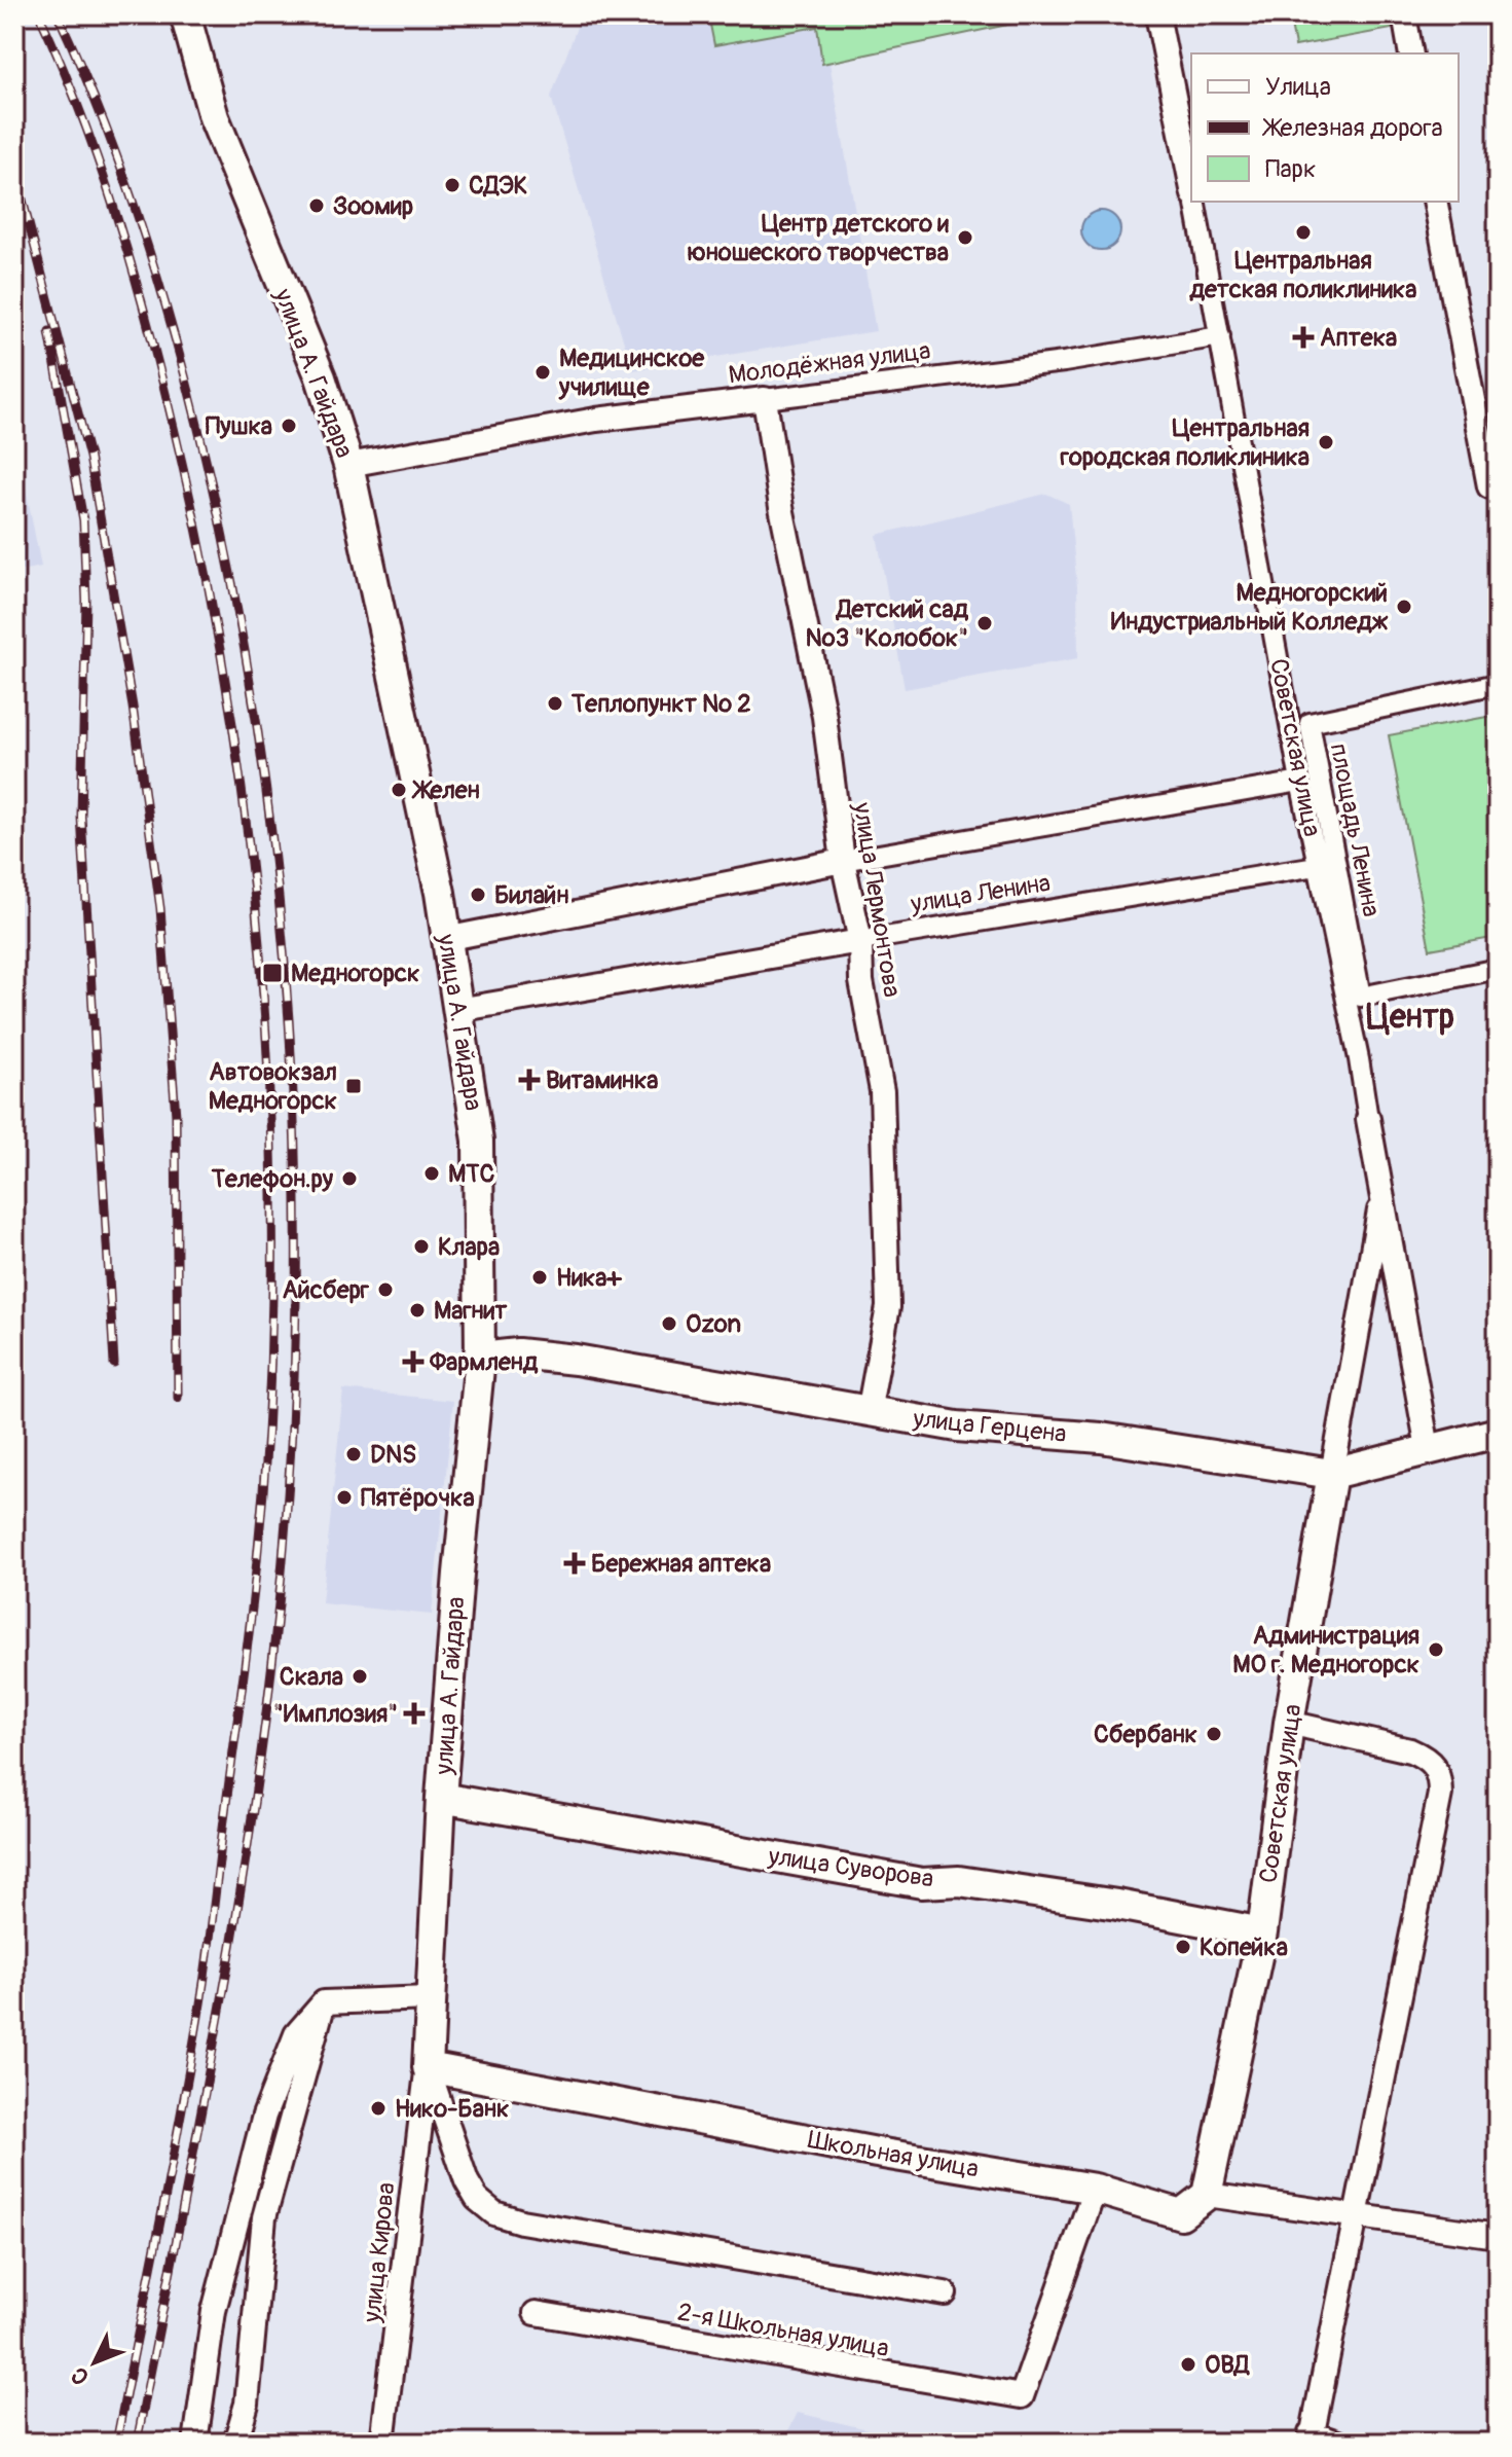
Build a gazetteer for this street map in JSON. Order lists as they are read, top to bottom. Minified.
{"streets":{"street":["Молодёжная улица","улица А. Гайдара","Советская улица","площадь Ленина","улица Ленина","улица Лермонтова","улица Герцена","улица Суворова","Школьная улица","улица Кирова","2-я Школьная улица"]},"crossings":[["Молодёжная улица","улица А. Гайдара"],["Молодёжная улица","Советская улица"],["Молодёжная улица","улица Лермонтова"],["улица А. Гайдара","улица Ленина"],["улица А. Гайдара","улица Герцена"],["улица А. Гайдара","улица Суворова"],["улица А. Гайдара","Школьная улица"],["улица А. Гайдара","улица Кирова"],["Советская улица","улица Ленина"],["Советская улица","улица Герцена"],["Советская улица","улица Суворова"],["Советская улица","Школьная улица"],["улица Ленина","улица Лермонтова"],["улица Лермонтова","улица Герцена"],["Школьная улица","улица Кирова"],["Школьная улица","2-я Школьная улица"]],"districts":["Центр"],"places":{"other":["СДЭК","Зоомир","Центральная детская поликлиника","Центр детского и юношеского творчества","Медицинское училище","Пушка","Центральная городская поликлиника","Медногорский Индустриальный Колледж","Детский сад №3 \"Колобок\"","Теплопункт № 2","Желен","Билайн","МТС","Телефон.ру","Клара","Ника+","Айсберг","Магнит","Ozon","DNS","Пятёрочка","Администрация МО г. Медногорск","Скала","Сбербанк","Копейка","Нико-Банк","ОВД"],"health":["Аптека","Витаминка","Фармленд","Бережная аптека","\"Имплозия\""],"transit":["Медногорск","Автовокзал Медногорск"]},"legend":["Улица","Железная дорога","Парк"],"north":"bottom left"}
